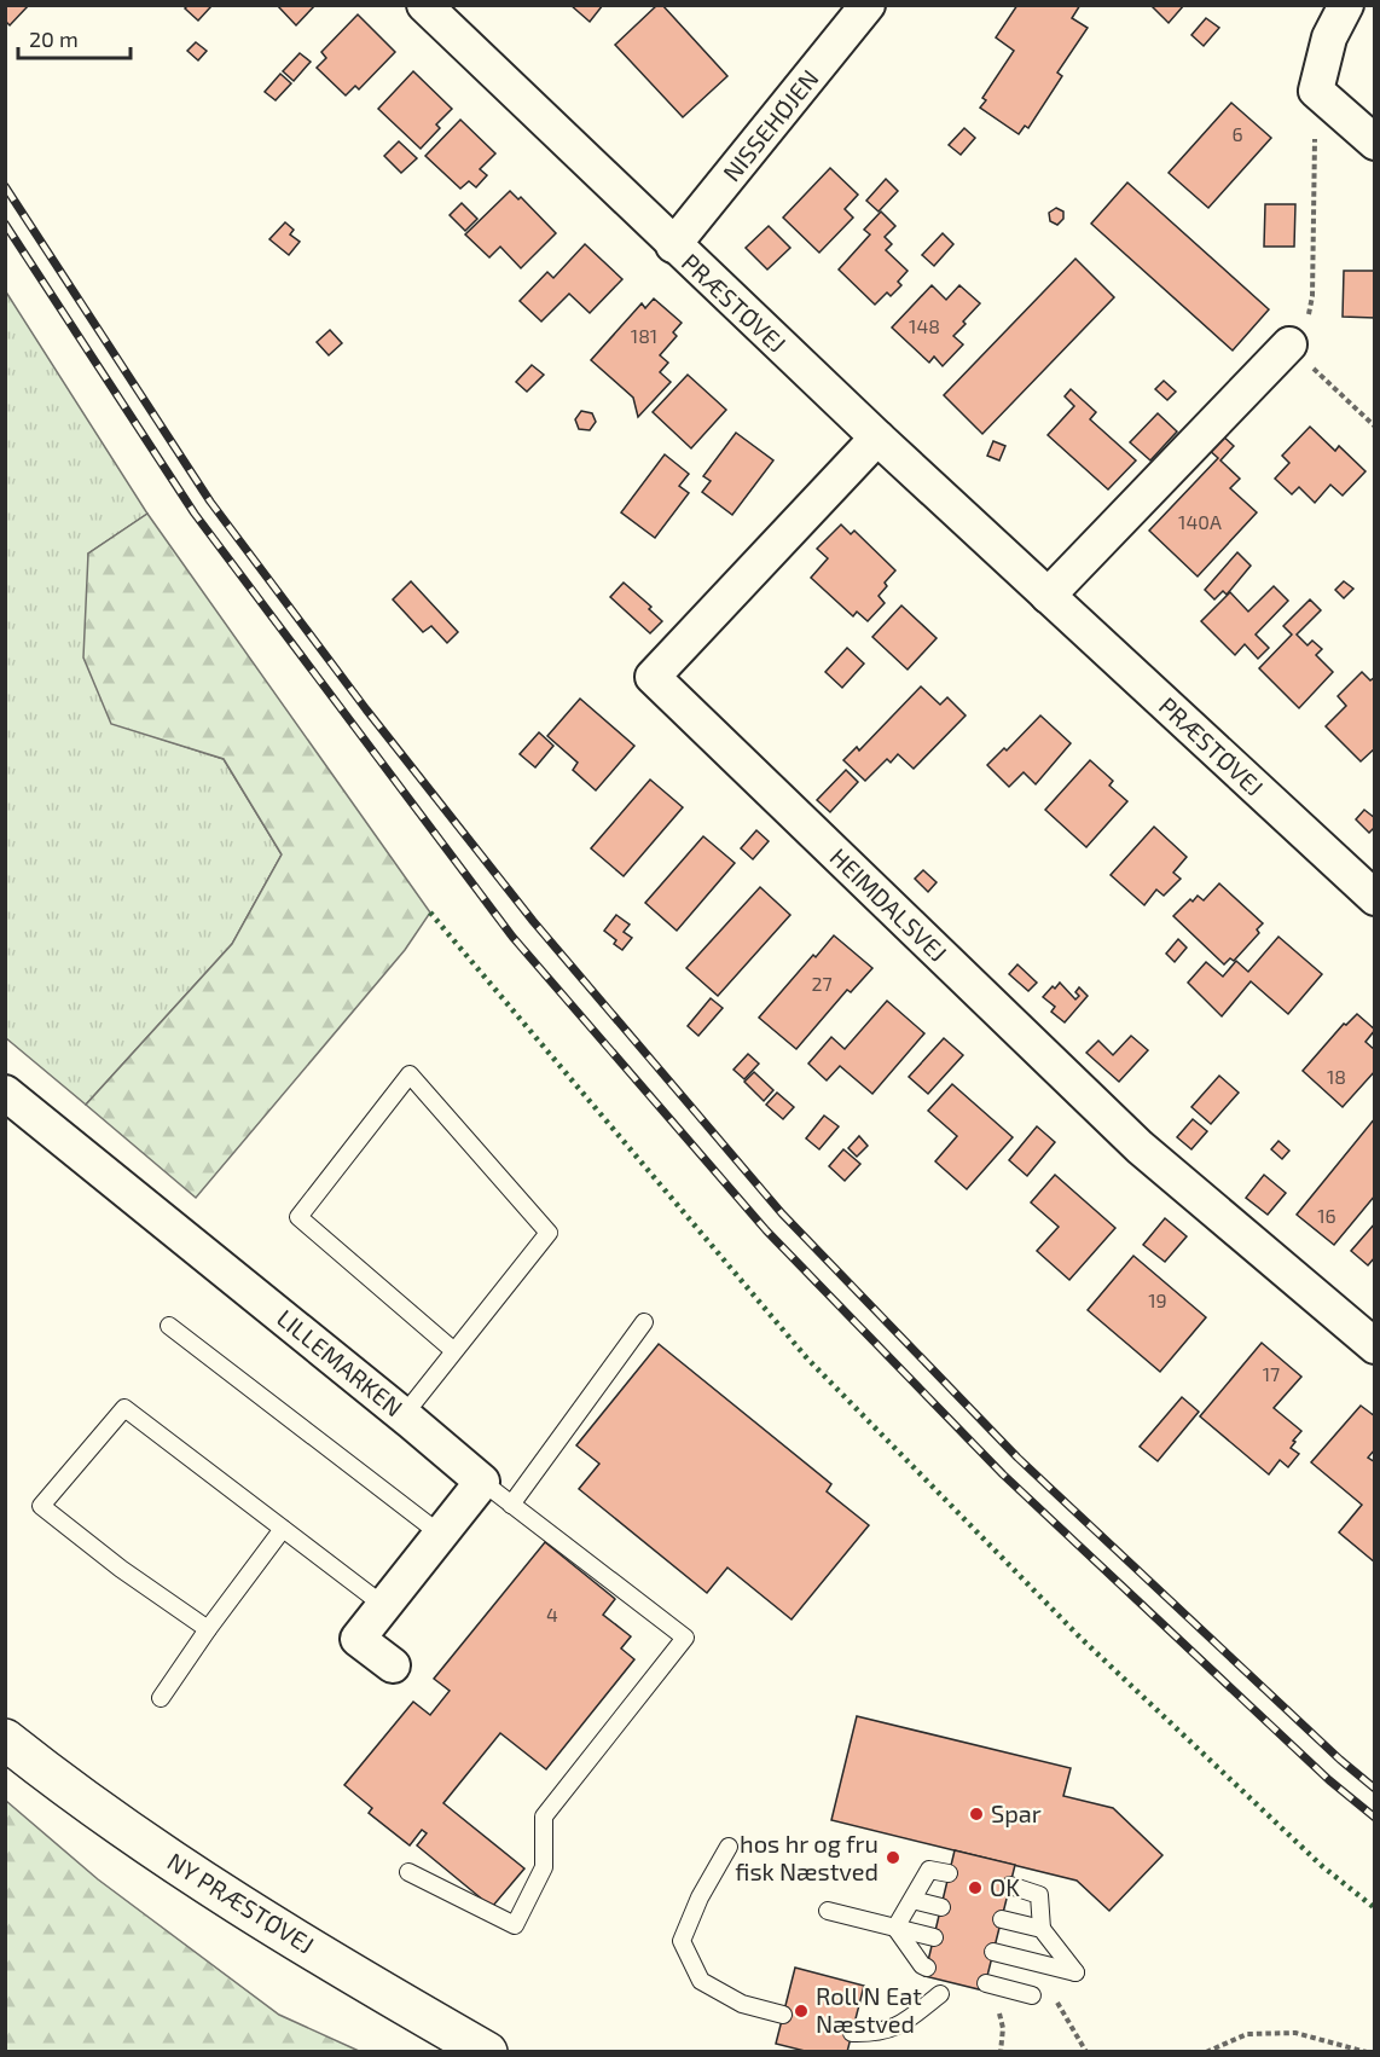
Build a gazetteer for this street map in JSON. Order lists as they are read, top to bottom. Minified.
{"streets":{"street":["NISSEHØJEN","PRÆSTØVEJ","HEIMDALSVEJ","LILLEMARKEN","NY PRÆSTØVEJ"]},"crossings":[["NISSEHØJEN","PRÆSTØVEJ"],["PRÆSTØVEJ","HEIMDALSVEJ"]],"places":["Spar","hos hr og fru fisk Næstved","OK","Roll N Eat Næstved"],"house_numbers":["6","148","181","140A","27","18","16","19","17","4"],"scale_bar":"20 m"}
